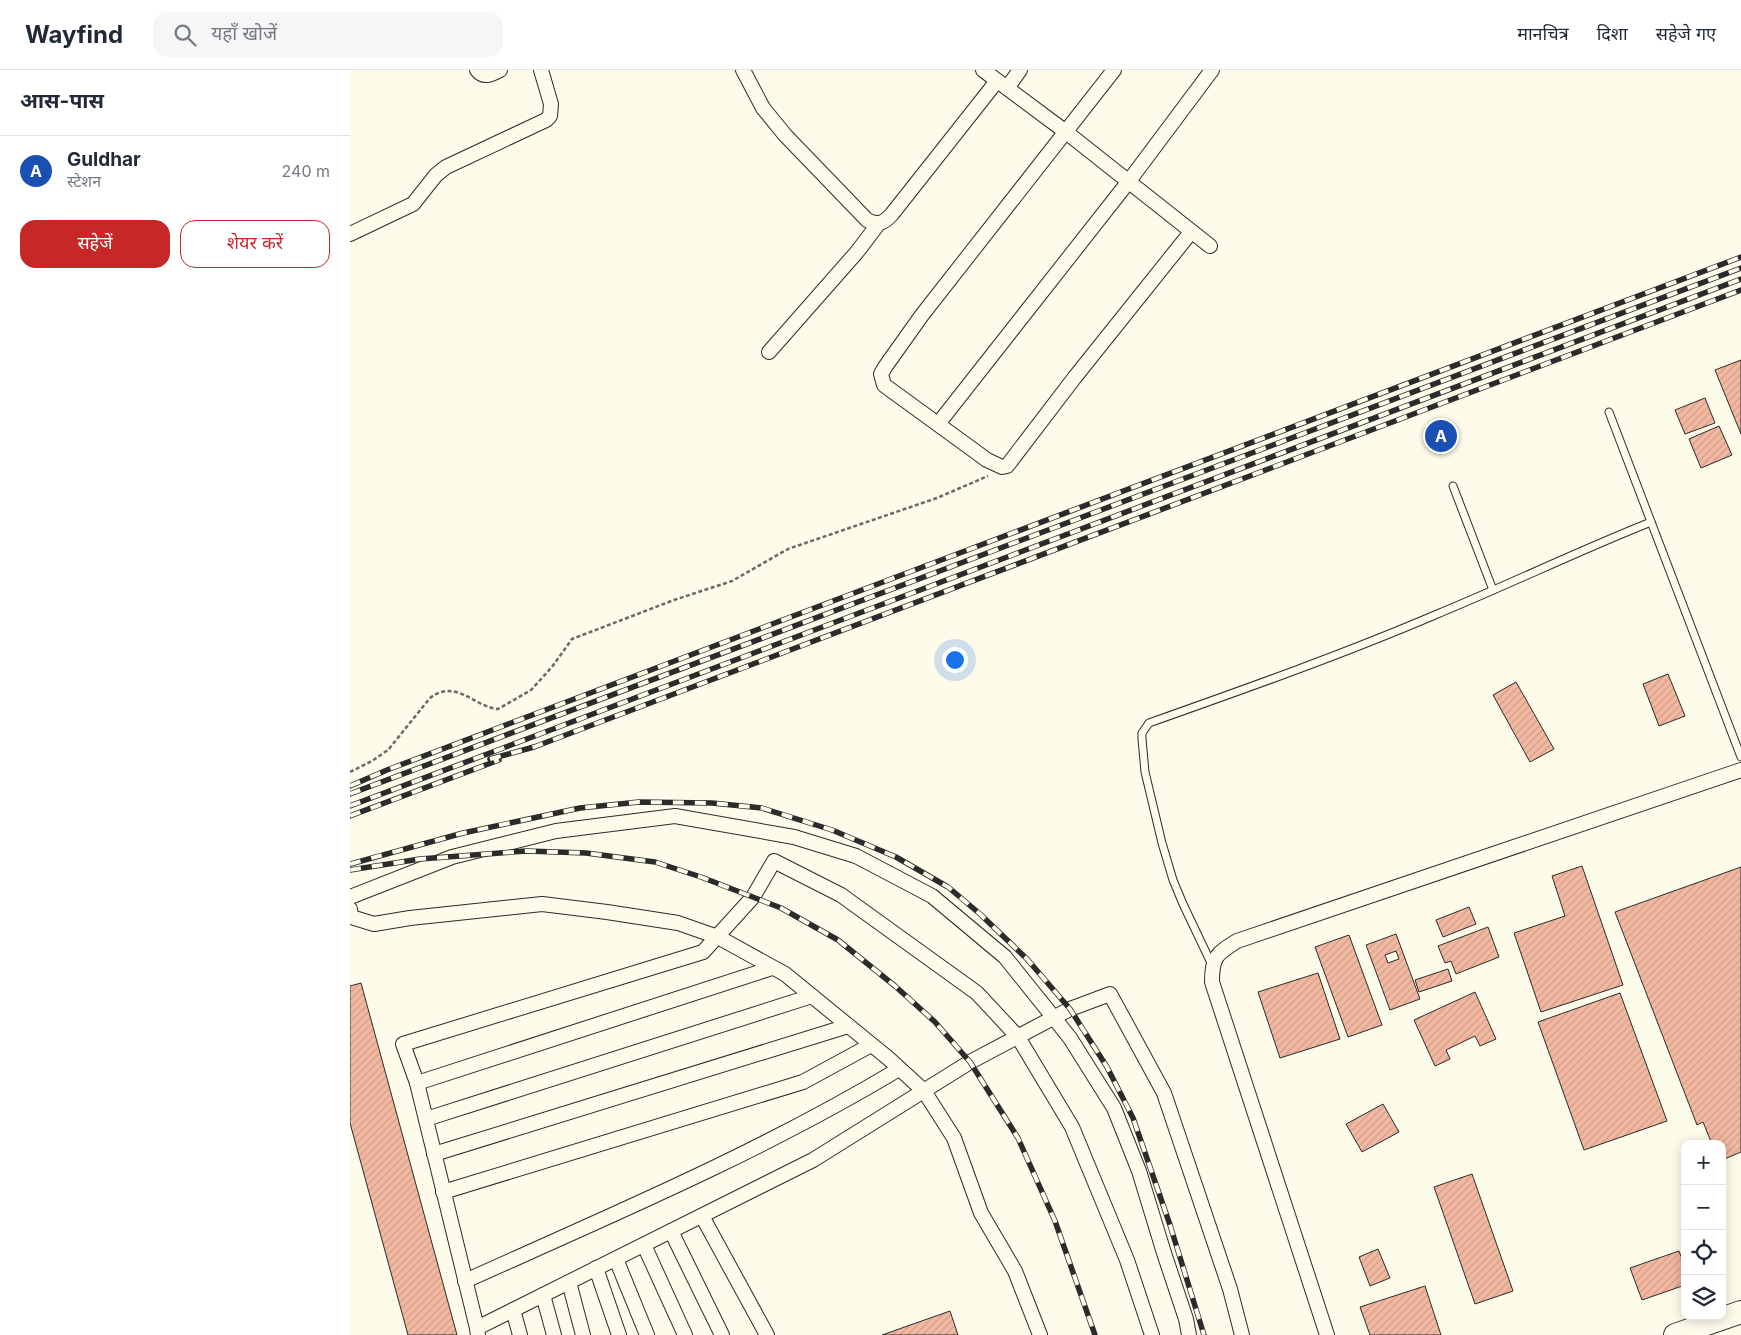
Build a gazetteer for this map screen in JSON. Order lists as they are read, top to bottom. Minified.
{"page":{"header":"Wayfind","search":"यहाँ खोजें","nav":["मानचित्र","दिशा","सहेजे गए"],"heading":"आस-पास","list":[{"mark":"A","name":"Guldhar","note":"स्टेशन","value":"240 m"}],"buttons":["सहेजें","शेयर करें"],"pins":"A","map_buttons":["+","−"]}}
